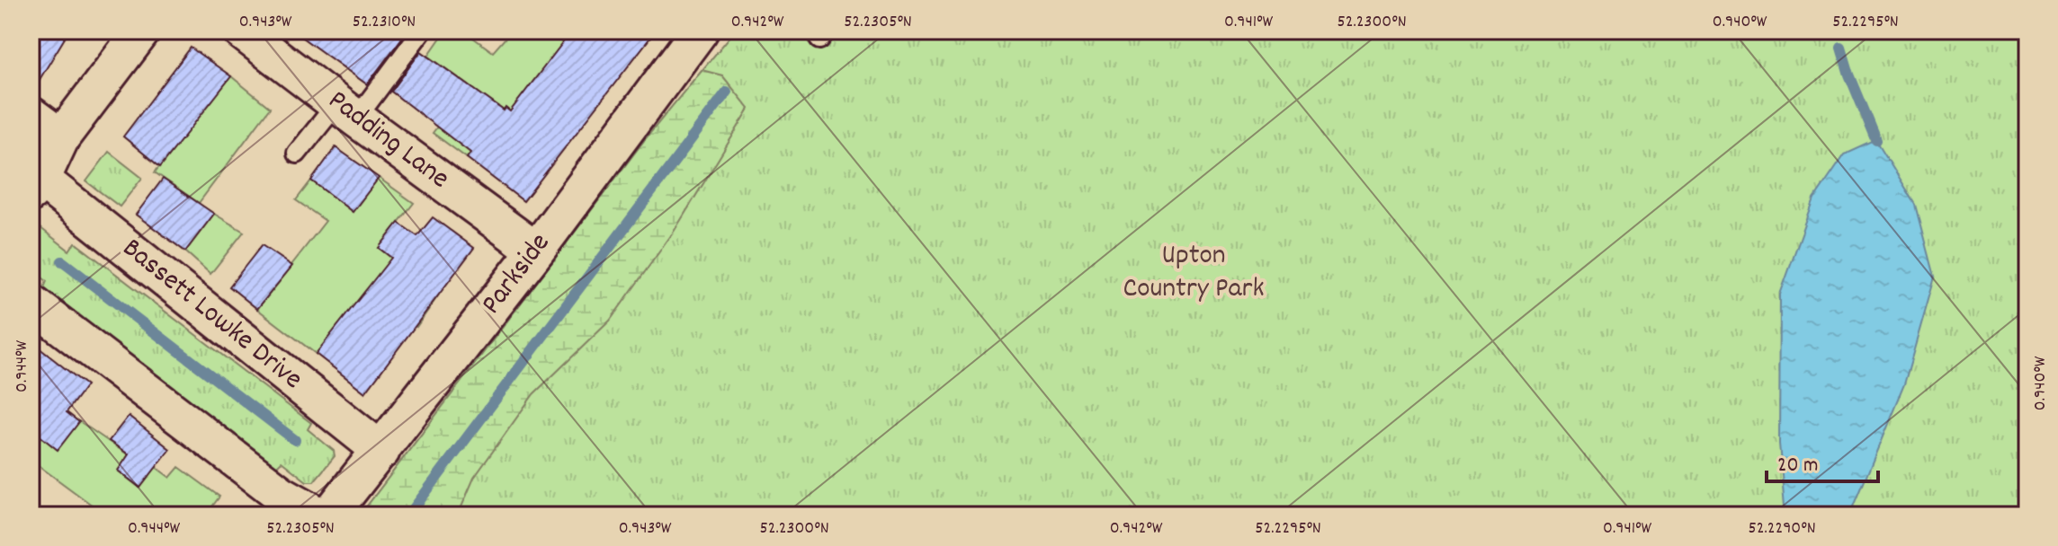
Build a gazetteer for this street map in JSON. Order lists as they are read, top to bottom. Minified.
{"streets":{"street":["Padding Lane","Parkside","Bassett Lowke Drive"]},"crossings":[["Padding Lane","Parkside"],["Parkside","Bassett Lowke Drive"]],"parks":["Upton Country Park"],"scale_bar":"20 m","coordinates":["0.943°W","52.2310°N","0.942°W","52.2305°N","0.941°W","52.2300°N","0.940°W","52.2295°N","0.944°W","52.2290°N"]}
